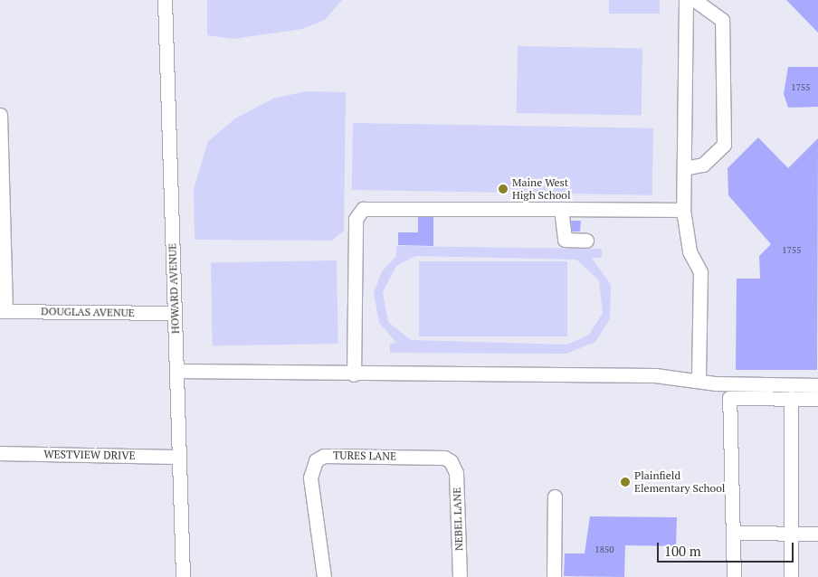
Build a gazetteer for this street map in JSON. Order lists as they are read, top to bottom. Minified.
{"streets":{"street":["HOWARD AVENUE","DOUGLAS AVENUE","WESTVIEW DRIVE","TURES LANE","NEBEL LANE"]},"crossings":[["HOWARD AVENUE","DOUGLAS AVENUE"],["HOWARD AVENUE","WESTVIEW DRIVE"],["TURES LANE","NEBEL LANE"]],"places":["Maine West High School","Plainfield Elementary School"],"house_numbers":["1755","1755","1850"],"scale_bar":"100 m"}
